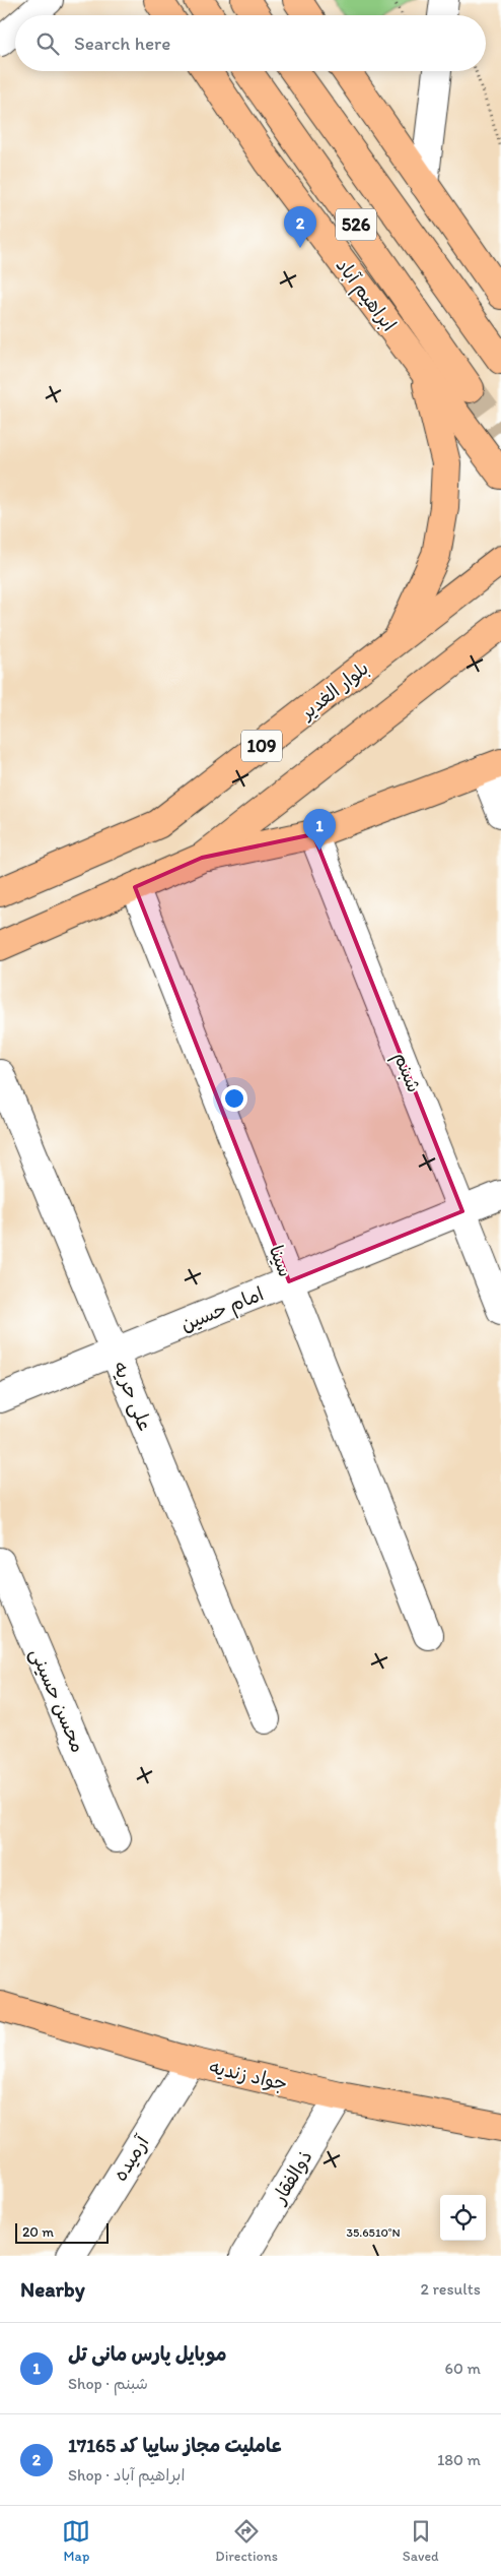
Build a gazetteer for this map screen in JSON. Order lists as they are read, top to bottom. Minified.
{"streets":{"main road":["526","ابراهیم آباد","بلوار الغدیر","109","جواد زندیه"],"street":["شبنم","سینا","امام حسین","علی حریه","محسن حسینی","آرمیده","ذوالفقار"]},"crossings":[["109","سینا"],["شبنم","امام حسین"],["سینا","امام حسین"],["امام حسین","علی حریه"],["جواد زندیه","آرمیده"],["جواد زندیه","ذوالفقار"]],"scale_bar":"20 m","page":{"search":"Search here","pins":["2","1"],"scale":"20 m","heading":["Nearby","2 results"],"list":[{"mark":"1","name":"موبایل پارس مانی تل","note":"Shop · شبنم","value":"60 m"},{"mark":"2","name":"عاملیت مجاز سایپا کد 17165","note":"Shop · ابراهیم آباد","value":"180 m"}],"nav":["Map","Directions","Saved"]},"coordinates":["35.6510°N"]}
